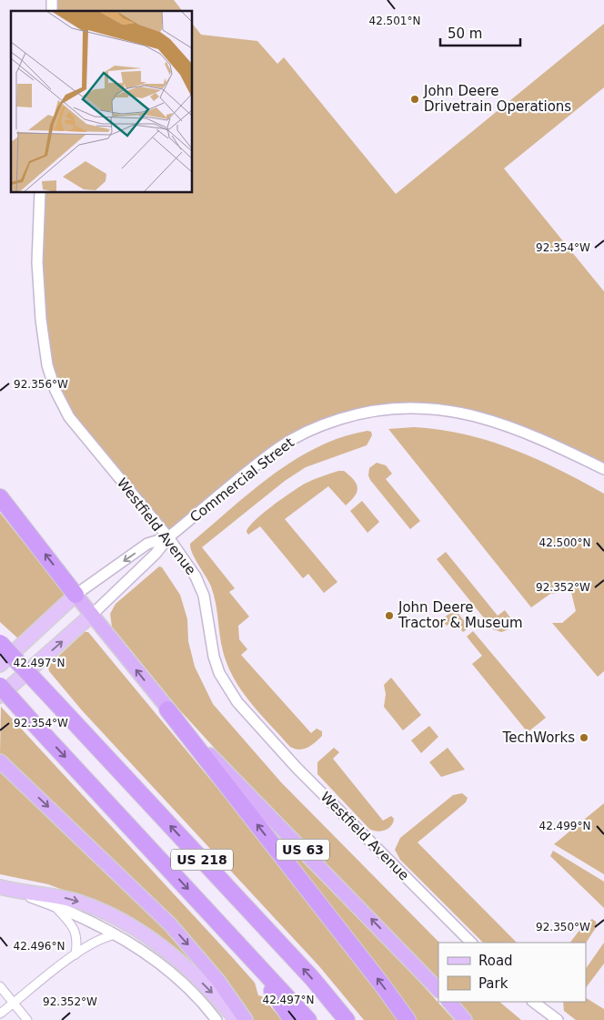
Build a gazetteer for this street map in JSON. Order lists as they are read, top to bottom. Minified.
{"streets":{"highway":["US 63","US 218"],"street":["Commercial Street","Westfield Avenue"]},"crossings":[["Commercial Street","Westfield Avenue"]],"places":["John Deere Drivetrain Operations","John Deere Tractor & Museum","TechWorks"],"legend":["Road","Park"],"scale_bar":"50 m","coordinates":["42.501°N","92.354°W","92.356°W","42.500°N","92.352°W","42.497°N","42.499°N","92.350°W","42.496°N"]}
